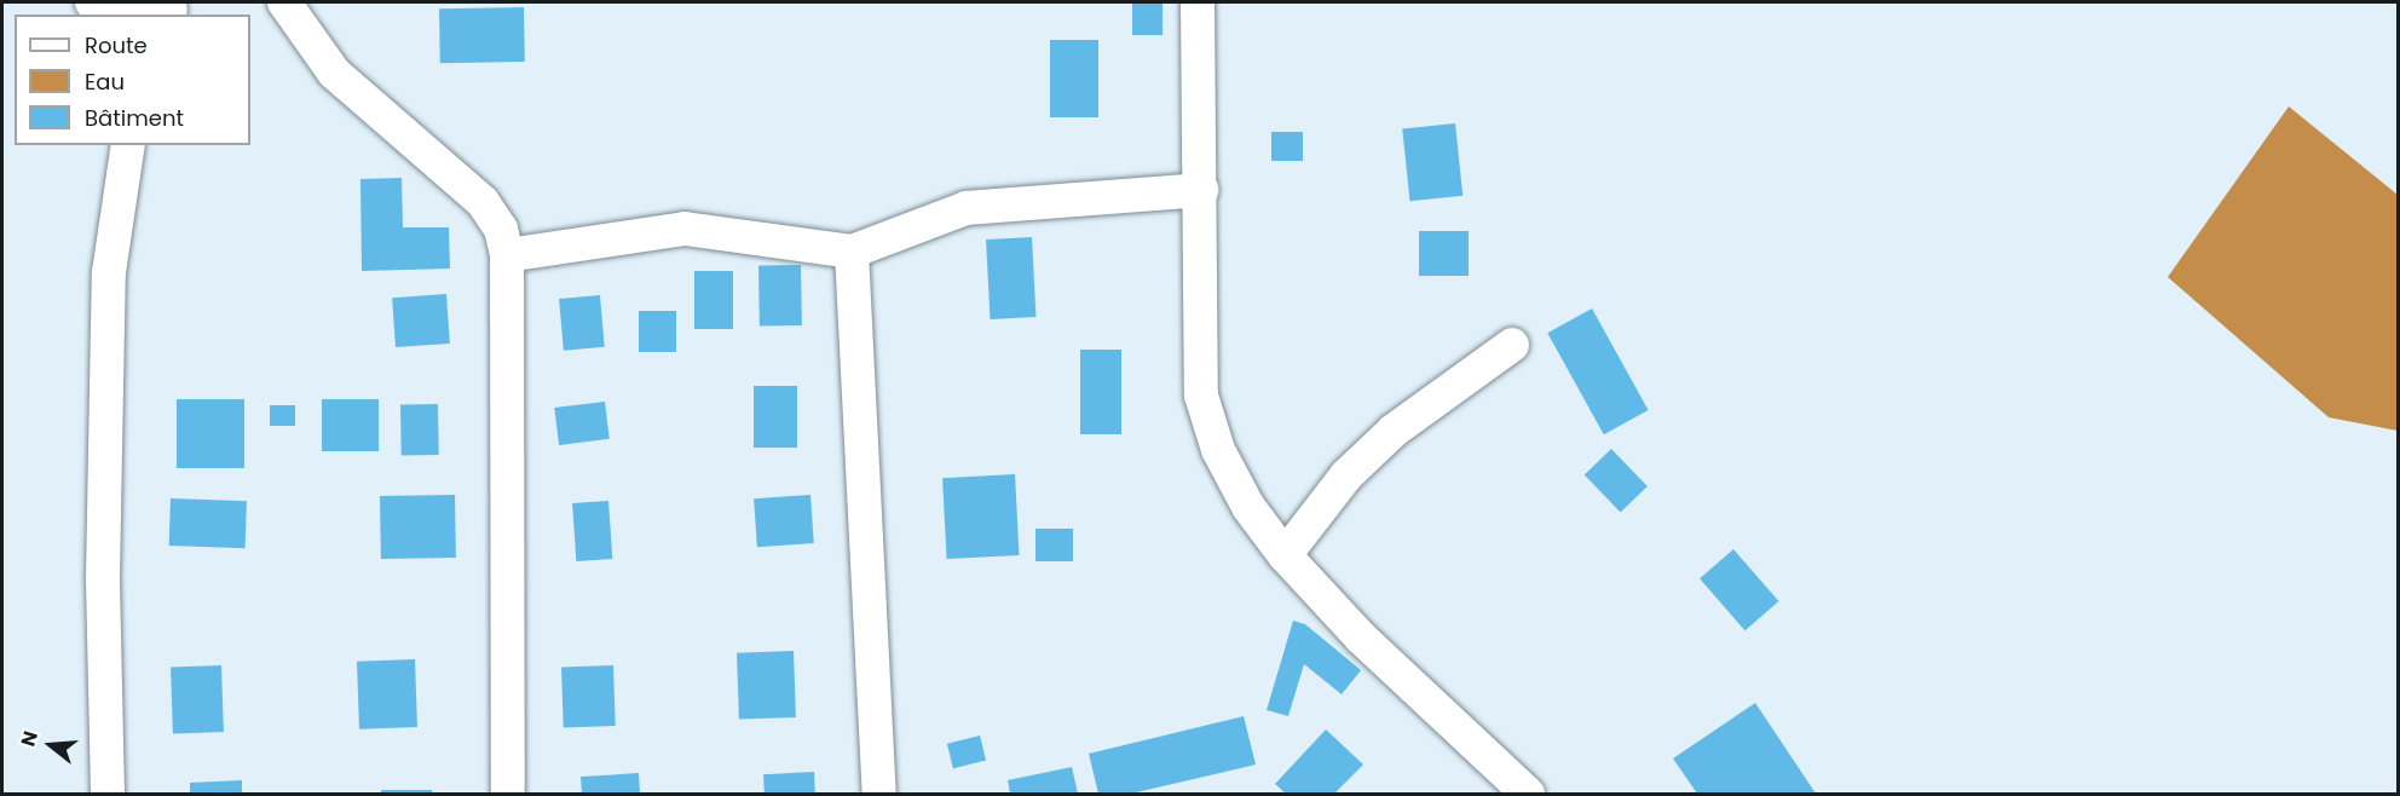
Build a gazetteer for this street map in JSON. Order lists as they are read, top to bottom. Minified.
{"legend":["Route","Eau","Bâtiment"],"north":"left"}
